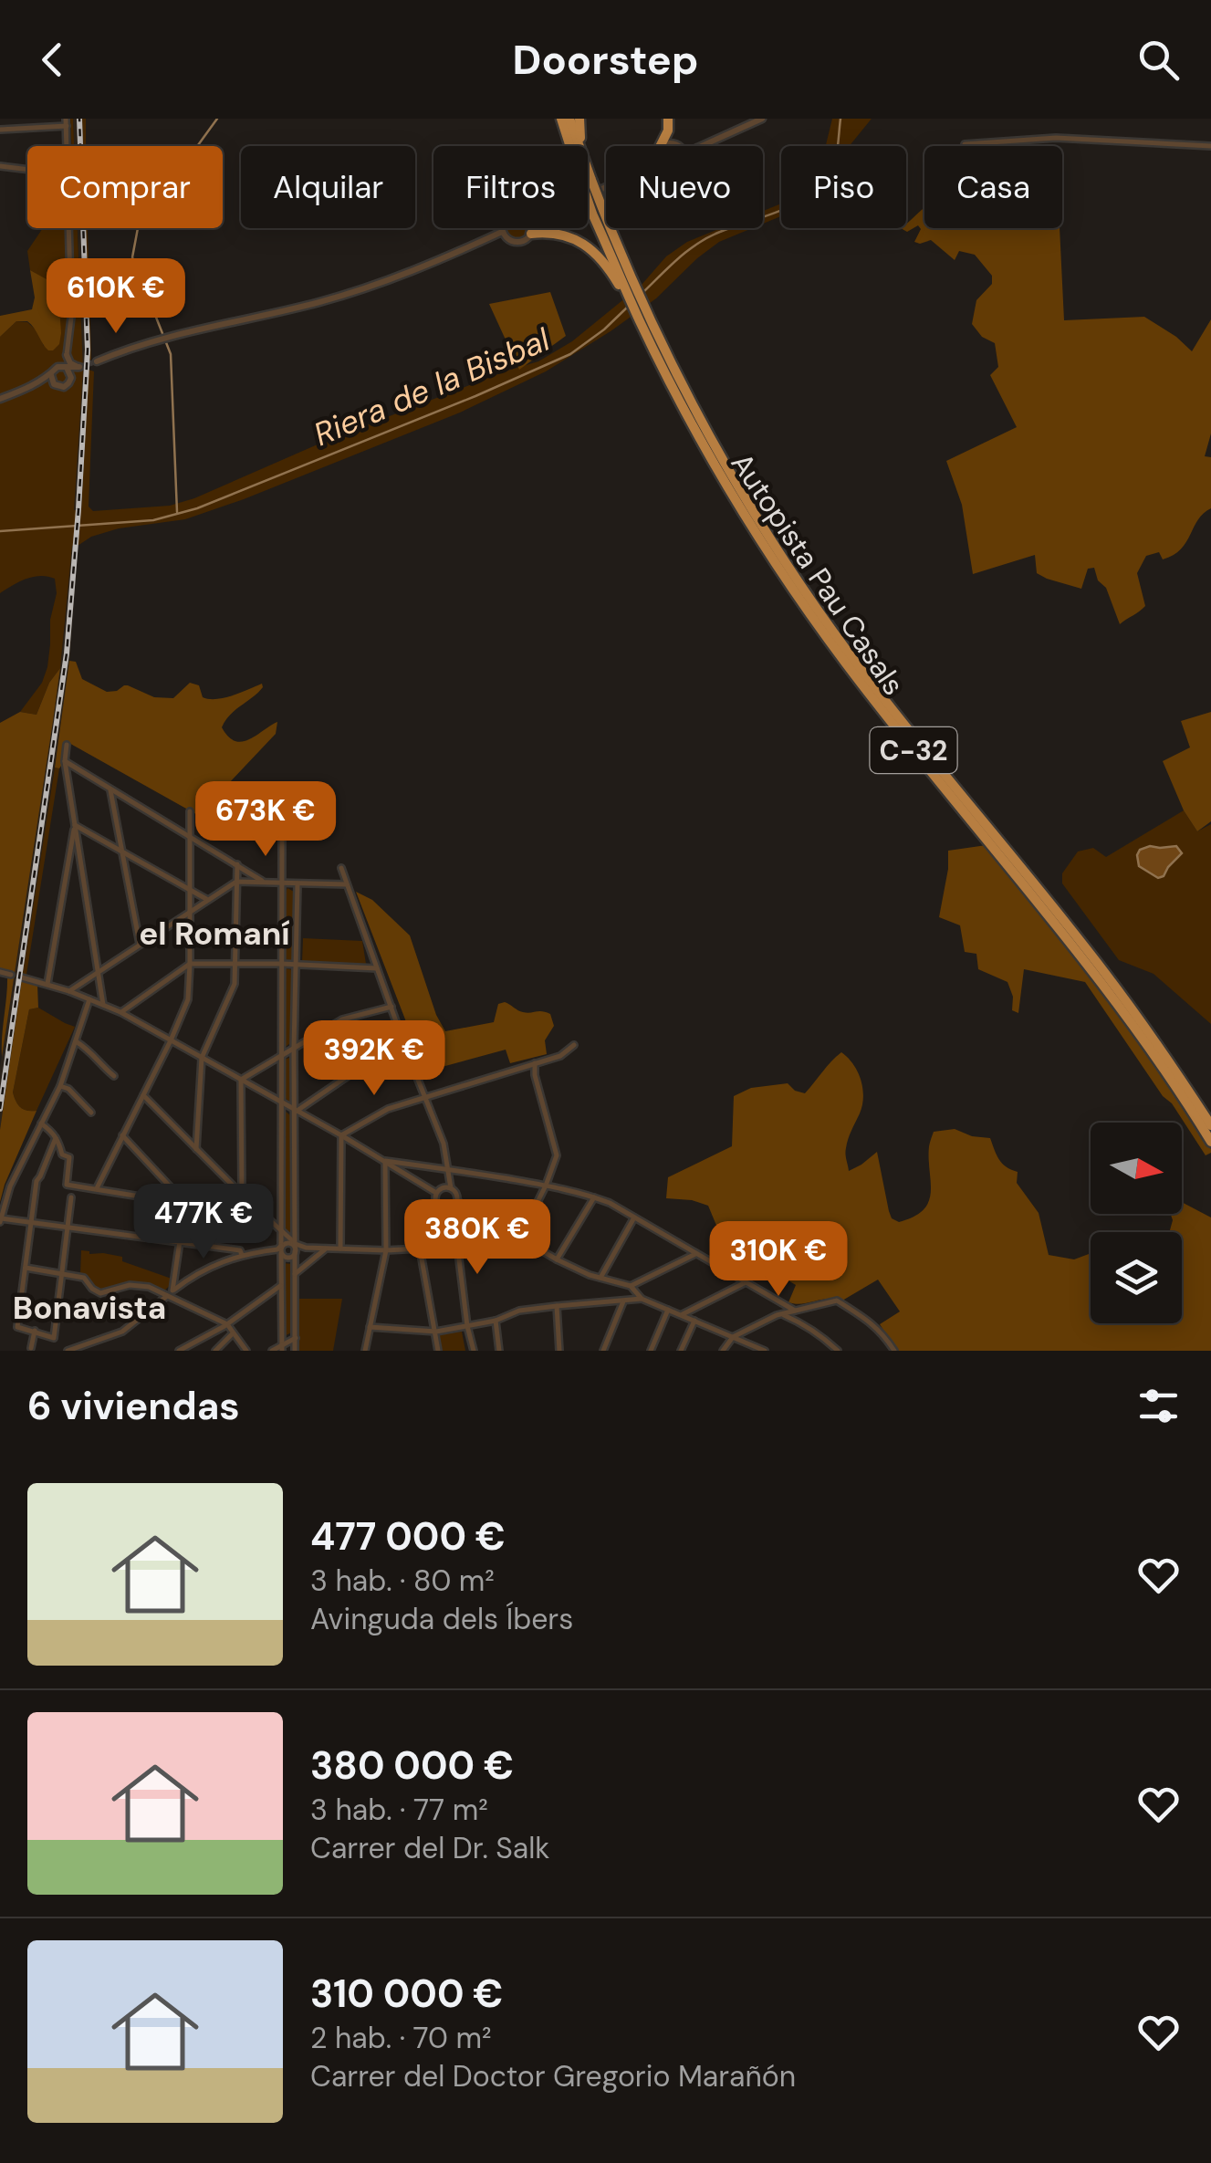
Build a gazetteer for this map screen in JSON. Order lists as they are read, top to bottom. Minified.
{"streets":{"highway":["Autopista Pau Casals","C-32"]},"districts":["el Romaní","Bonavista"],"water":["Riera de la Bisbal"],"north":"right","page":{"header":"Doorstep","chip":["Comprar","Alquilar","Filtros","Nuevo","Piso","Casa"],"price":["610K €","673K €","392K €","477K €","380K €","310K €"],"heading":"6 viviendas","list":[{"name":"477 000 €","note":"3 hab. · 80 m² · Avinguda dels Íbers"},{"name":"380 000 €","note":"3 hab. · 77 m² · Carrer del Dr. Salk"},{"name":"310 000 €","note":"2 hab. · 70 m² · Carrer del Doctor Gregorio Marañón"}]}}
